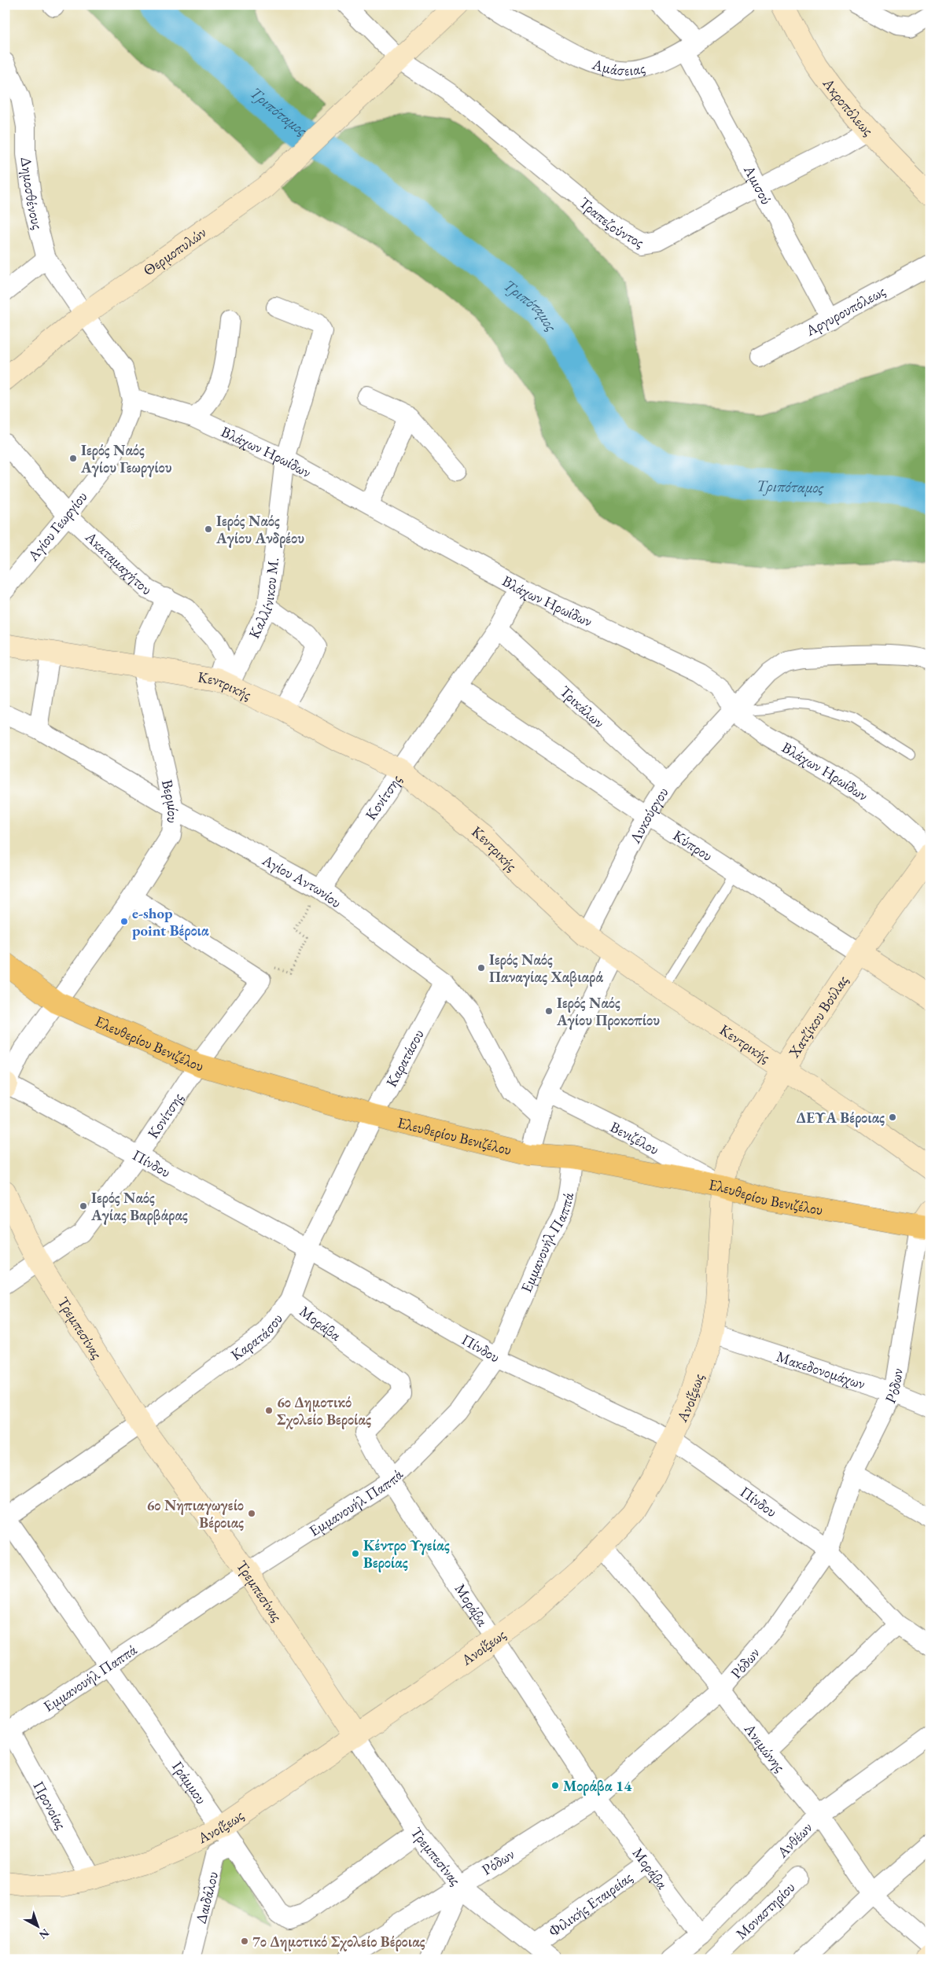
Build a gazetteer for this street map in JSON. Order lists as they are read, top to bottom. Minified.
{"streets":{"main road":["Ελευθερίου Βενιζέλου"],"street":["Αμάσειας","Ακροπόλεως","Αμισού","Δημοσθένους","Τραπεζούντος","Θερμοπυλών","Αργυρουπόλεως","Βλάχων Ηρωίδων","Αγίου Γεωργίου","Ακαταμαχήτου","Καλλίνικου Μ.","Κεντρικής","Τρικάλων","Κονίτσης","Βερμίου","Λυκούργου","Κύπρου","Αγίου Αντωνίου","Χατζίκου Βούλας","Καρατάσου","Βενιζέλου","Πίνδου","Εμμανουήλ Παππά","Μοράβα","Τρεμπεσίνας","Μακεδονομάχων","Ρόδων","Ανοίξεως","Ανεμώνης","Γράμμου","Προνοίας","Ανθέων","Δαιδάλου","Φιλικής Εταιρείας","Μοναστηρίου"]},"crossings":[["Αμάσειας","Αμισού"],["Ακροπόλεως","Τραπεζούντος"],["Αμισού","Τραπεζούντος"],["Αμισού","Αργυρουπόλεως"],["Δημοσθένους","Θερμοπυλών"],["Δημοσθένους","Αγίου Γεωργίου"],["Τραπεζούντος","Θερμοπυλών"],["Θερμοπυλών","Αγίου Γεωργίου"],["Βλάχων Ηρωίδων","Αγίου Γεωργίου"],["Βλάχων Ηρωίδων","Καλλίνικου Μ."],["Βλάχων Ηρωίδων","Κονίτσης"],["Βλάχων Ηρωίδων","Λυκούργου"],["Βλάχων Ηρωίδων","Χατζίκου Βούλας"],["Αγίου Γεωργίου","Ακαταμαχήτου"],["Ακαταμαχήτου","Καλλίνικου Μ."],["Ακαταμαχήτου","Κεντρικής"],["Ακαταμαχήτου","Βερμίου"],["Καλλίνικου Μ.","Κεντρικής"],["Κεντρικής","Κονίτσης"],["Κεντρικής","Βερμίου"],["Κεντρικής","Λυκούργου"],["Κεντρικής","Χατζίκου Βούλας"],["Τρικάλων","Κονίτσης"],["Τρικάλων","Λυκούργου"],["Κονίτσης","Κύπρου"],["Κονίτσης","Αγίου Αντωνίου"],["Κονίτσης","Ελευθερίου Βενιζέλου"],["Κονίτσης","Πίνδου"],["Κονίτσης","Τρεμπεσίνας"],["Βερμίου","Αγίου Αντωνίου"],["Βερμίου","Ελευθερίου Βενιζέλου"],["Λυκούργου","Κύπρου"],["Κύπρου","Χατζίκου Βούλας"],["Αγίου Αντωνίου","Καρατάσου"],["Χατζίκου Βούλας","Ελευθερίου Βενιζέλου"],["Χατζίκου Βούλας","Βενιζέλου"],["Χατζίκου Βούλας","Ανοίξεως"],["Ελευθερίου Βενιζέλου","Καρατάσου"],["Ελευθερίου Βενιζέλου","Βενιζέλου"],["Ελευθερίου Βενιζέλου","Εμμανουήλ Παππά"],["Ελευθερίου Βενιζέλου","Ρόδων"],["Ελευθερίου Βενιζέλου","Ανοίξεως"],["Καρατάσου","Πίνδου"],["Καρατάσου","Μοράβα"],["Καρατάσου","Τρεμπεσίνας"],["Καρατάσου","Γράμμου"],["Βενιζέλου","Ανοίξεως"],["Πίνδου","Εμμανουήλ Παππά"],["Πίνδου","Ρόδων"],["Πίνδου","Ανοίξεως"],["Εμμανουήλ Παππά","Μοράβα"],["Εμμανουήλ Παππά","Τρεμπεσίνας"],["Εμμανουήλ Παππά","Γράμμου"],["Εμμανουήλ Παππά","Προνοίας"],["Μοράβα","Ρόδων"],["Μοράβα","Ανοίξεως"],["Μοράβα","Ανθέων"],["Μοράβα","Φιλικής Εταιρείας"],["Τρεμπεσίνας","Ρόδων"],["Τρεμπεσίνας","Ανοίξεως"],["Τρεμπεσίνας","Γράμμου"],["Τρεμπεσίνας","Φιλικής Εταιρείας"],["Μακεδονομάχων","Ρόδων"],["Μακεδονομάχων","Ανοίξεως"],["Ρόδων","Ανεμώνης"],["Ανοίξεως","Ανεμώνης"],["Ανοίξεως","Γράμμου"],["Ανοίξεως","Προνοίας"],["Ανεμώνης","Ανθέων"],["Γράμμου","Δαιδάλου"]],"water":["Τριπόταμος"],"places":["Ιερός Ναός Αγίου Γεωργίου","Ιερός Ναός Αγίου Ανδρέου","e-shop point Βέροια","Ιερός Ναός Παναγίας Χαβιαρά","Ιερός Ναός Αγίου Προκοπίου","ΔΕΥΑ Βέροιας","Ιερός Ναός Αγίας Βαρβάρας","6ο Δημοτικό Σχολείο Βεροίας","6ο Νηπιαγωγείο Βέροιας","Κέντρο Υγείας Βεροίας","Μοράβα 14","7ο Δημοτικό Σχολείο Βέροιας"],"north":"bottom right"}
